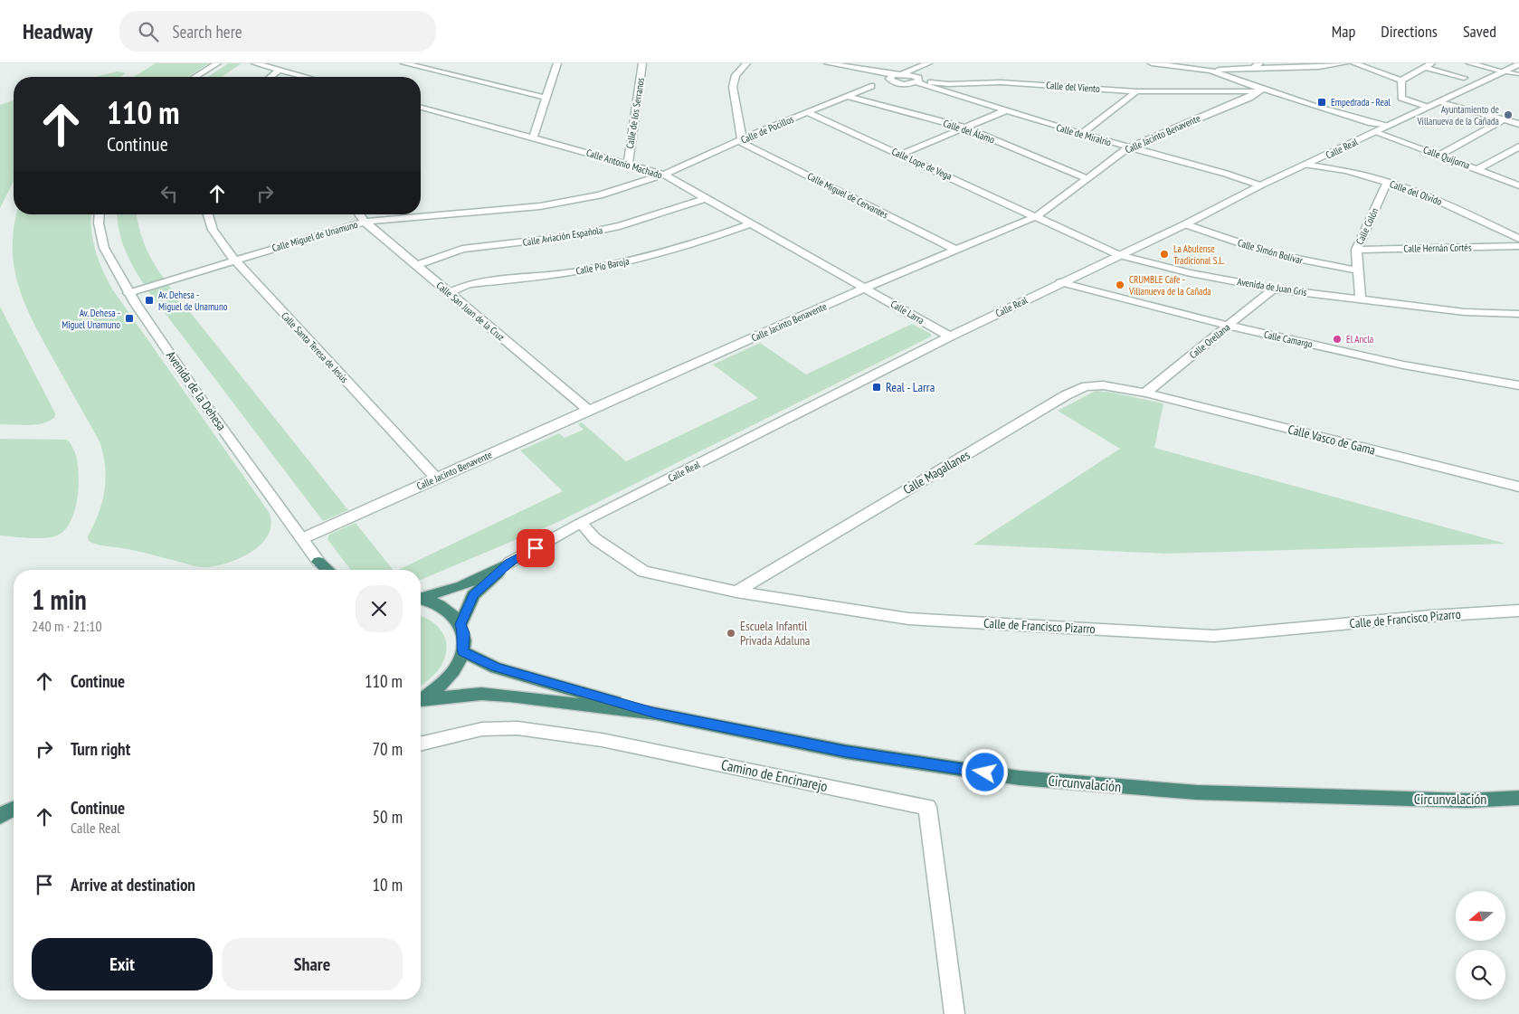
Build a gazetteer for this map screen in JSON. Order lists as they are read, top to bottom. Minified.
{"streets":{"highway":["Circunvalación"],"street":["Calle del Viento","Calle de los Serranos","Calle de Pocillos","Calle del Álamo","Calle Jacinto Benavente","Calle de Miralrío","Calle Real","Calle Quijorna","Calle Antonio Machado","Calle Lope de Vega","Calle del Olvido","Calle Miguel de Cervantes","Calle Colón","Calle Miguel de Unamuno","Calle Aviación Española","Calle Hernán Cortés","Calle SImón Bolívar","Calle Pío Baroja","Avenida de Juan Gris","Calle San Juan de la Cruz","Calle Larra","Calle Camargo","Calle Orellana","Calle Santa Teresa de Jesús","Avenida de la Dehesa","Calle Vasco de Gama","Calle Magallanes","Calle de Francisco Pizarro","Camino de Encinarejo"]},"crossings":[["Calle del Viento","Calle Jacinto Benavente"],["Calle del Viento","Calle de Miralrío"],["Calle de los Serranos","Calle Antonio Machado"],["Calle de Pocillos","Calle del Álamo"],["Calle de Pocillos","Calle de Miralrío"],["Calle de Pocillos","Calle Antonio Machado"],["Calle de Pocillos","Calle Lope de Vega"],["Calle de Pocillos","Calle Miguel de Cervantes"],["Calle de Pocillos","Calle Miguel de Unamuno"],["Calle del Álamo","Calle Jacinto Benavente"],["Calle Jacinto Benavente","Calle de Miralrío"],["Calle Jacinto Benavente","Calle Antonio Machado"],["Calle Jacinto Benavente","Calle Lope de Vega"],["Calle Jacinto Benavente","Calle Miguel de Cervantes"],["Calle Jacinto Benavente","Avenida de Juan Gris"],["Calle Jacinto Benavente","Calle San Juan de la Cruz"],["Calle Jacinto Benavente","Calle Larra"],["Calle Jacinto Benavente","Calle Santa Teresa de Jesús"],["Calle Jacinto Benavente","Avenida de la Dehesa"],["Calle de Miralrío","Calle Real"],["Calle Real","Calle Quijorna"],["Calle Real","Calle del Olvido"],["Calle Real","Calle SImón Bolívar"],["Calle Real","Avenida de Juan Gris"],["Calle Real","Calle Larra"],["Calle Real","Calle Camargo"],["Calle Real","Calle de Francisco Pizarro"],["Calle Antonio Machado","Calle Miguel de Unamuno"],["Calle Antonio Machado","Calle Aviación Española"],["Calle Antonio Machado","Calle Pío Baroja"],["Calle Antonio Machado","Calle Larra"],["Calle Lope de Vega","Avenida de Juan Gris"],["Calle del Olvido","Calle Colón"],["Calle Colón","Calle Hernán Cortés"],["Calle Colón","Calle SImón Bolívar"],["Calle Colón","Avenida de Juan Gris"],["Calle Miguel de Unamuno","Calle San Juan de la Cruz"],["Calle Miguel de Unamuno","Calle Santa Teresa de Jesús"],["Calle Miguel de Unamuno","Avenida de la Dehesa"],["Calle Aviación Española","Calle San Juan de la Cruz"],["Calle Pío Baroja","Calle San Juan de la Cruz"],["Avenida de Juan Gris","Calle Orellana"],["Calle Camargo","Calle Orellana"],["Calle Orellana","Calle Vasco de Gama"],["Calle Orellana","Calle Magallanes"],["Calle Vasco de Gama","Calle Magallanes"],["Calle Magallanes","Calle de Francisco Pizarro"]],"places":{"transit":["Empedrada - Real","Av. Dehesa - Miguel de Unamuno","Av. Dehesa - Miguel Unamuno","Real - Larra"],"other":["Ayuntamiento de Villanueva de la Cañada","La Abulense Tradicional S.L.","CRUMBLE Cafe - Villanueva de la Cañada","El Ancla","Escuela Infantil Privada Adaluna"]},"north":"left","page":{"header":"Headway","search":"Search here","nav":["Map","Directions","Saved"],"turn":["110 m","Continue"],"heading":["1 min","240 m · 21:10"],"list":[{"name":"Continue","value":"110 m"},{"name":"Turn right","value":"70 m"},{"name":"Continue","note":"Calle Real","value":"50 m"},{"name":"Arrive at destination","value":"10 m"}],"buttons":["Exit","Share"]}}
